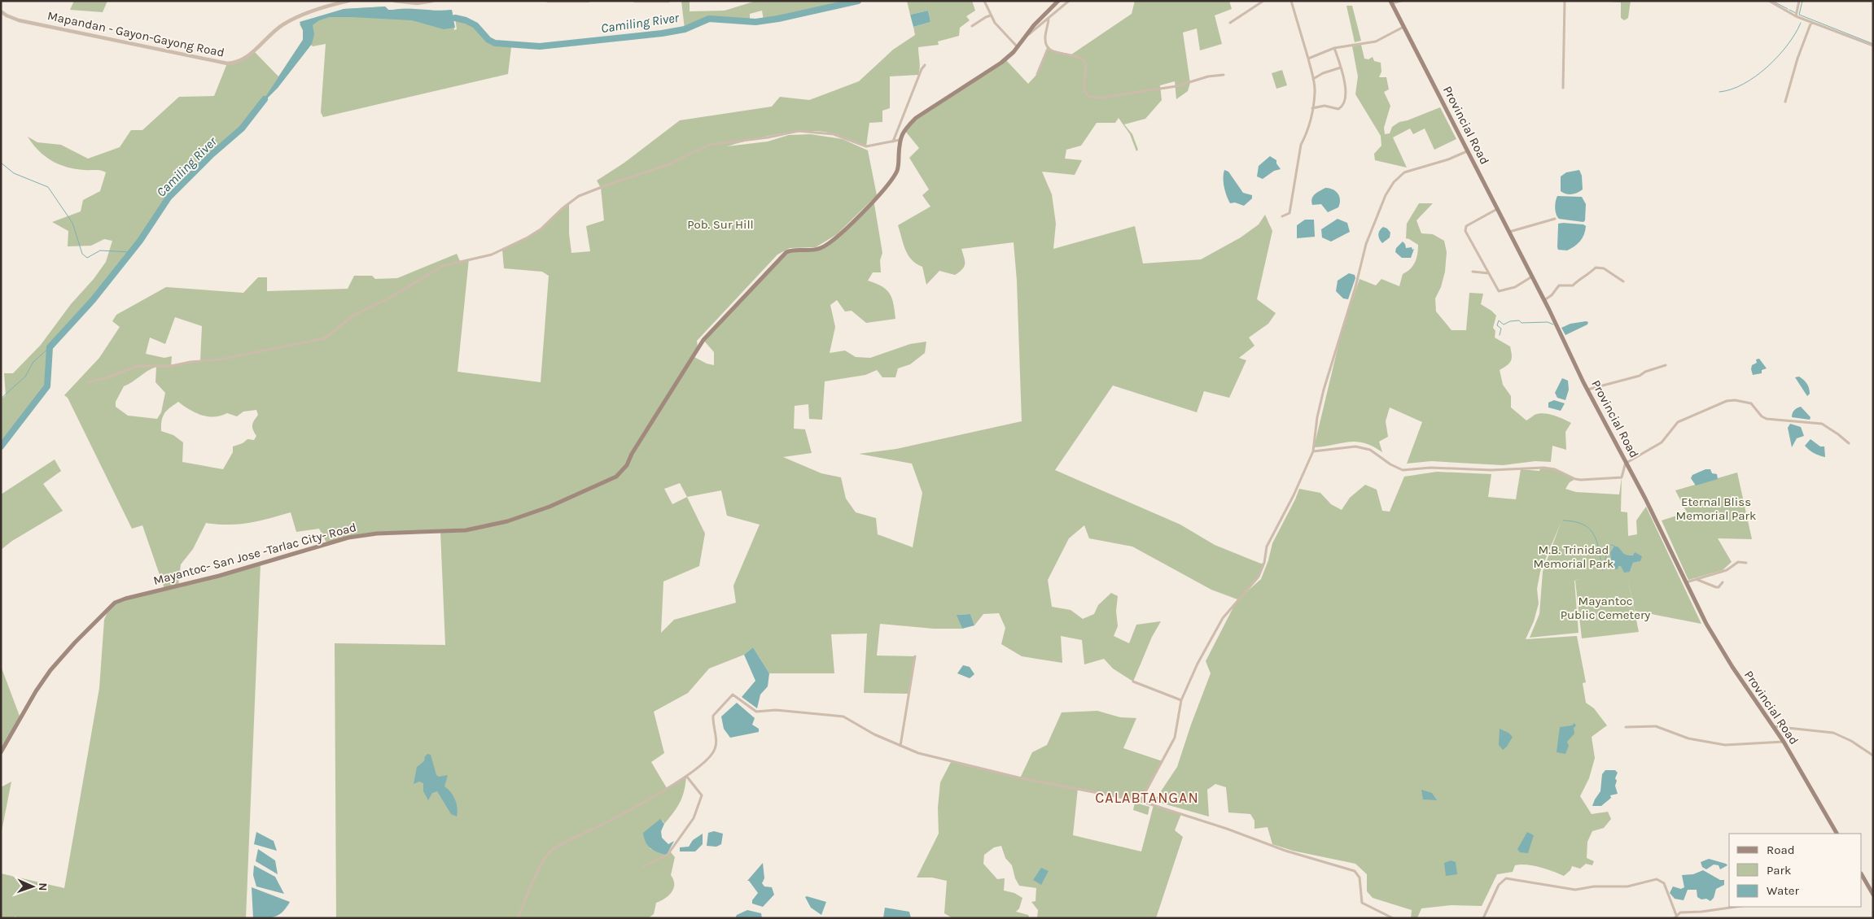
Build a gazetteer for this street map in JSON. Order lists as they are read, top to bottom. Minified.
{"streets":{"main road":["Provincial Road","Mayantoc- San Jose -Tarlac City- Road"],"street":["Mapandan - Gayon-Gayong Road"]},"districts":["CALABTANGAN"],"water":["Camiling River"],"parks":["Pob. Sur Hill","Eternal Bliss Memorial Park","M.B. Trinidad Memorial Park","Mayantoc Public Cemetery"],"legend":["Road","Park","Water"],"north":"right"}
